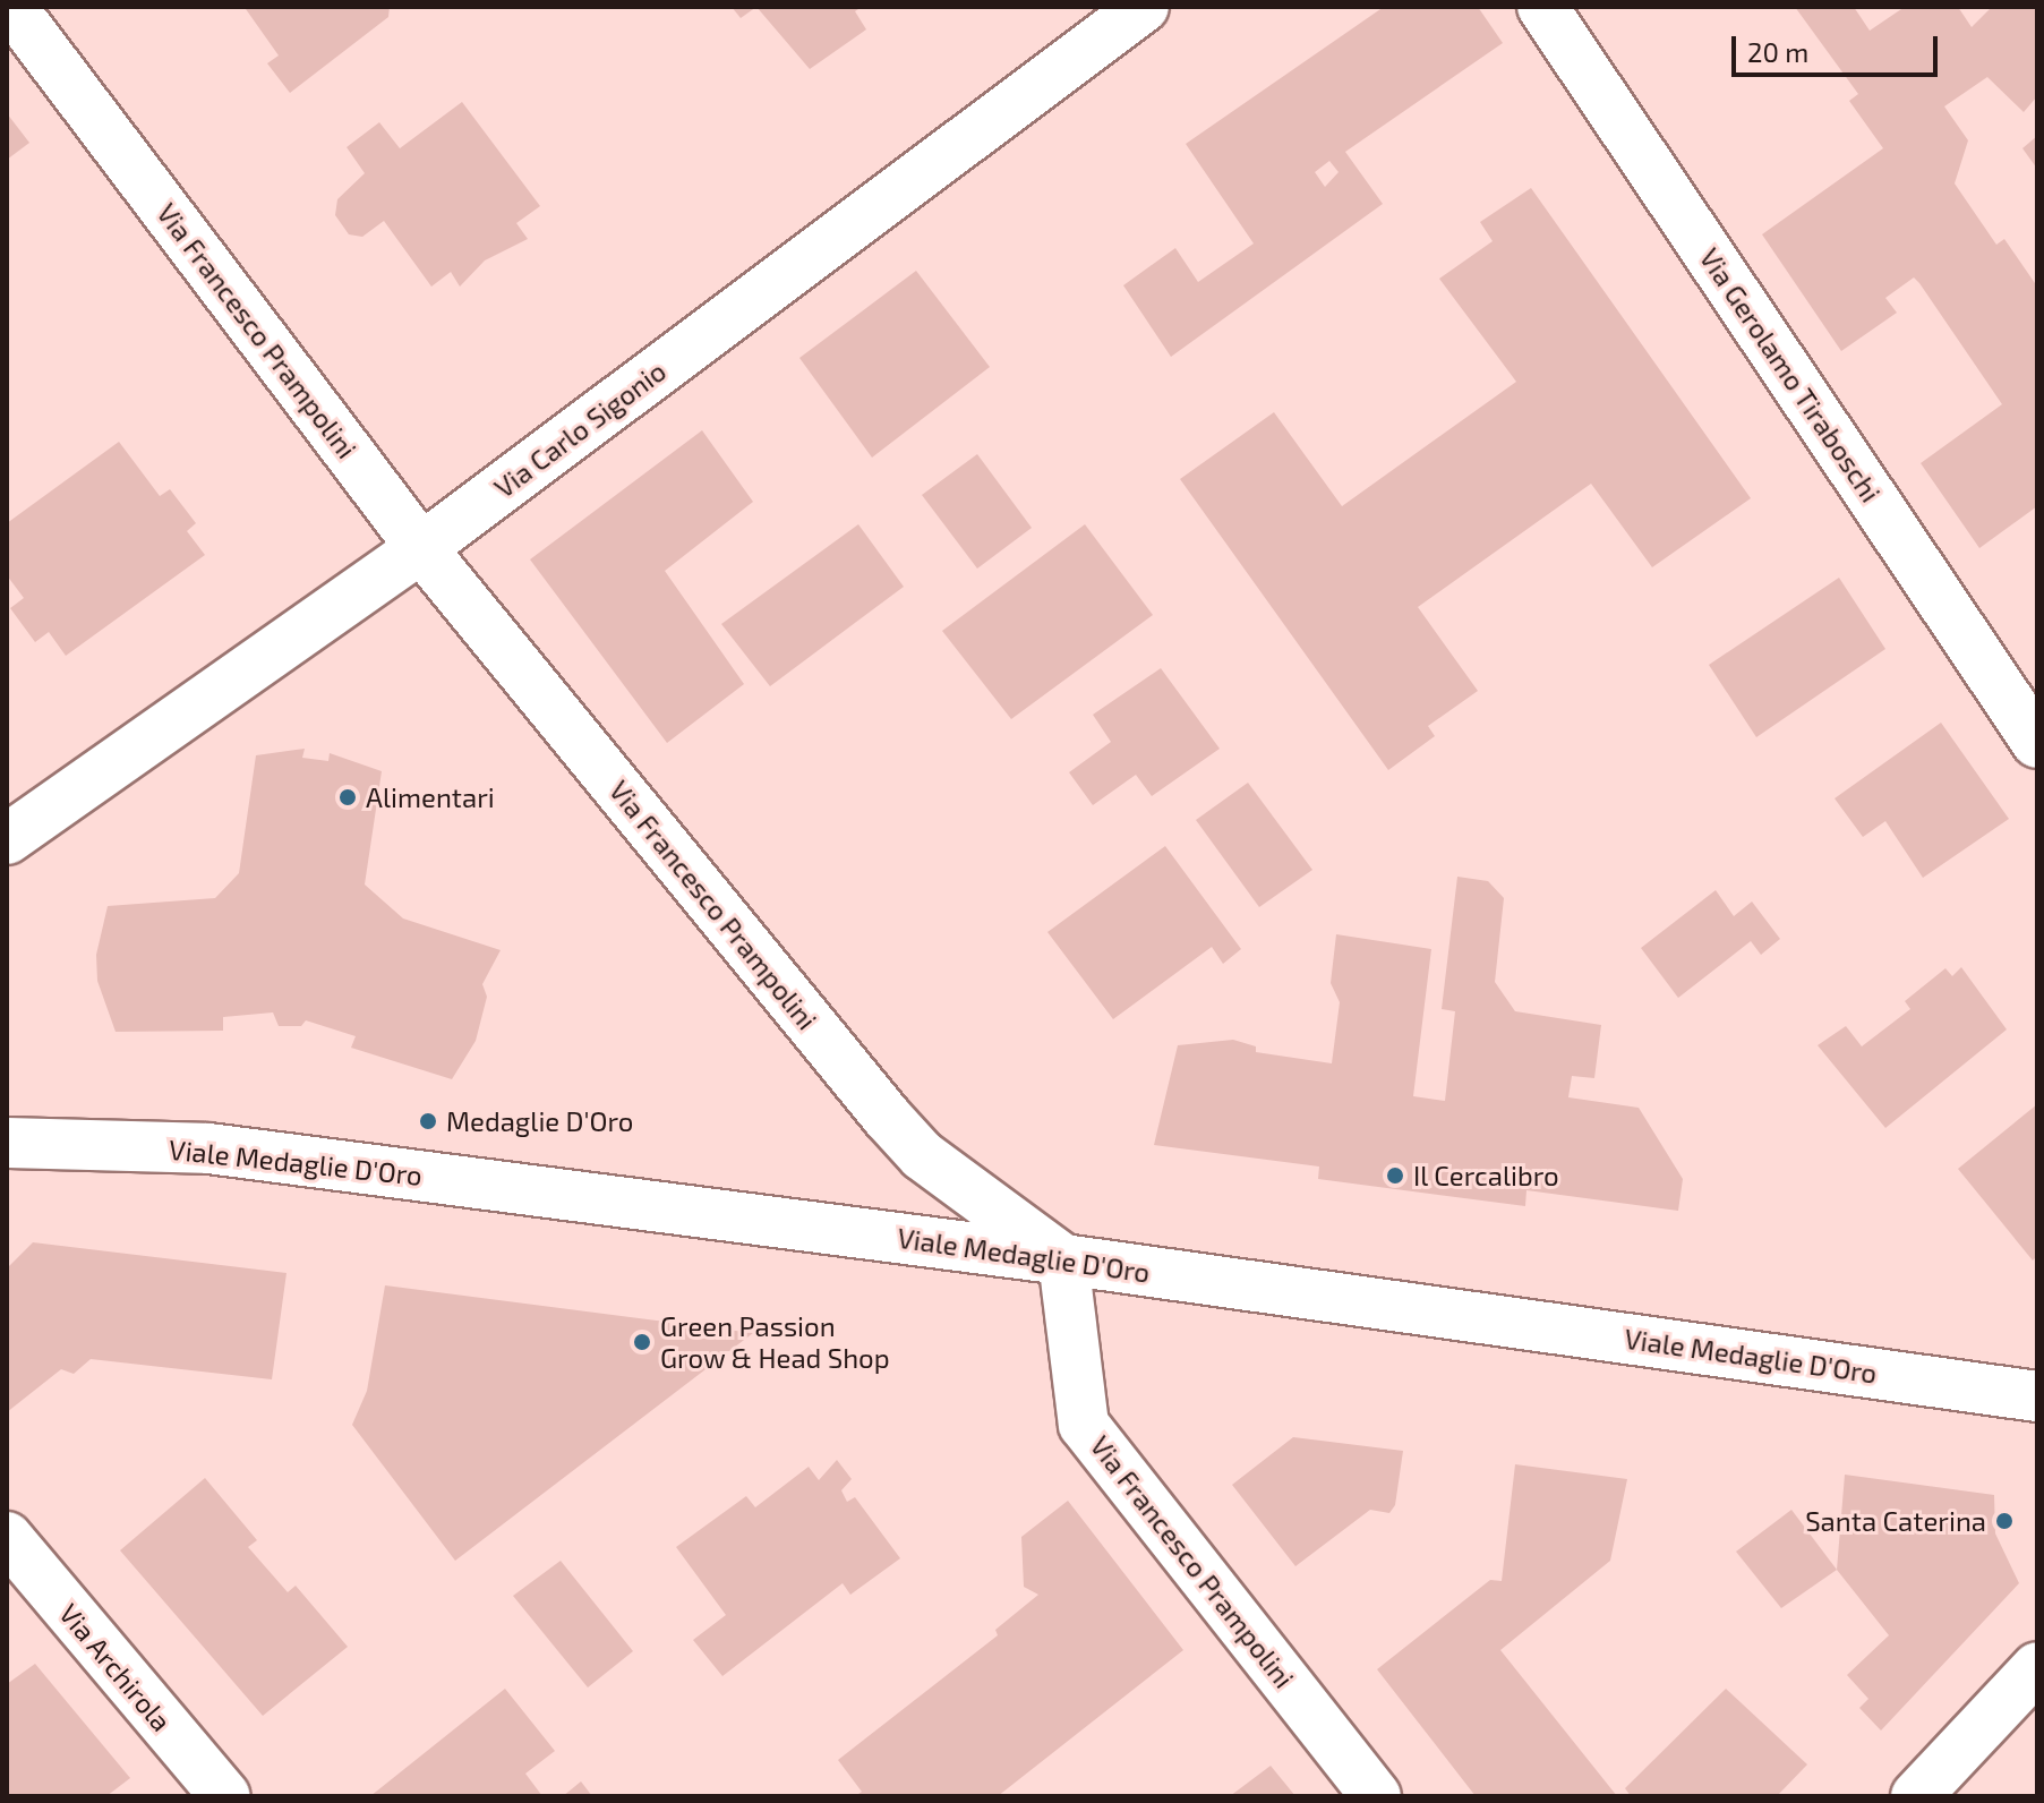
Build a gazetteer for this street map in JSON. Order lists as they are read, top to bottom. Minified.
{"streets":{"street":["Via Francesco Prampolini","Via Gerolamo Tiraboschi","Via Carlo Sigonio","Viale Medaglie D'Oro","Via Archirola"]},"crossings":[["Via Francesco Prampolini","Via Carlo Sigonio"],["Via Francesco Prampolini","Viale Medaglie D'Oro"]],"places":["Alimentari","Medaglie D'Oro","Il Cercalibro","Green Passion Grow & Head Shop","Santa Caterina"],"scale_bar":"20 m"}
